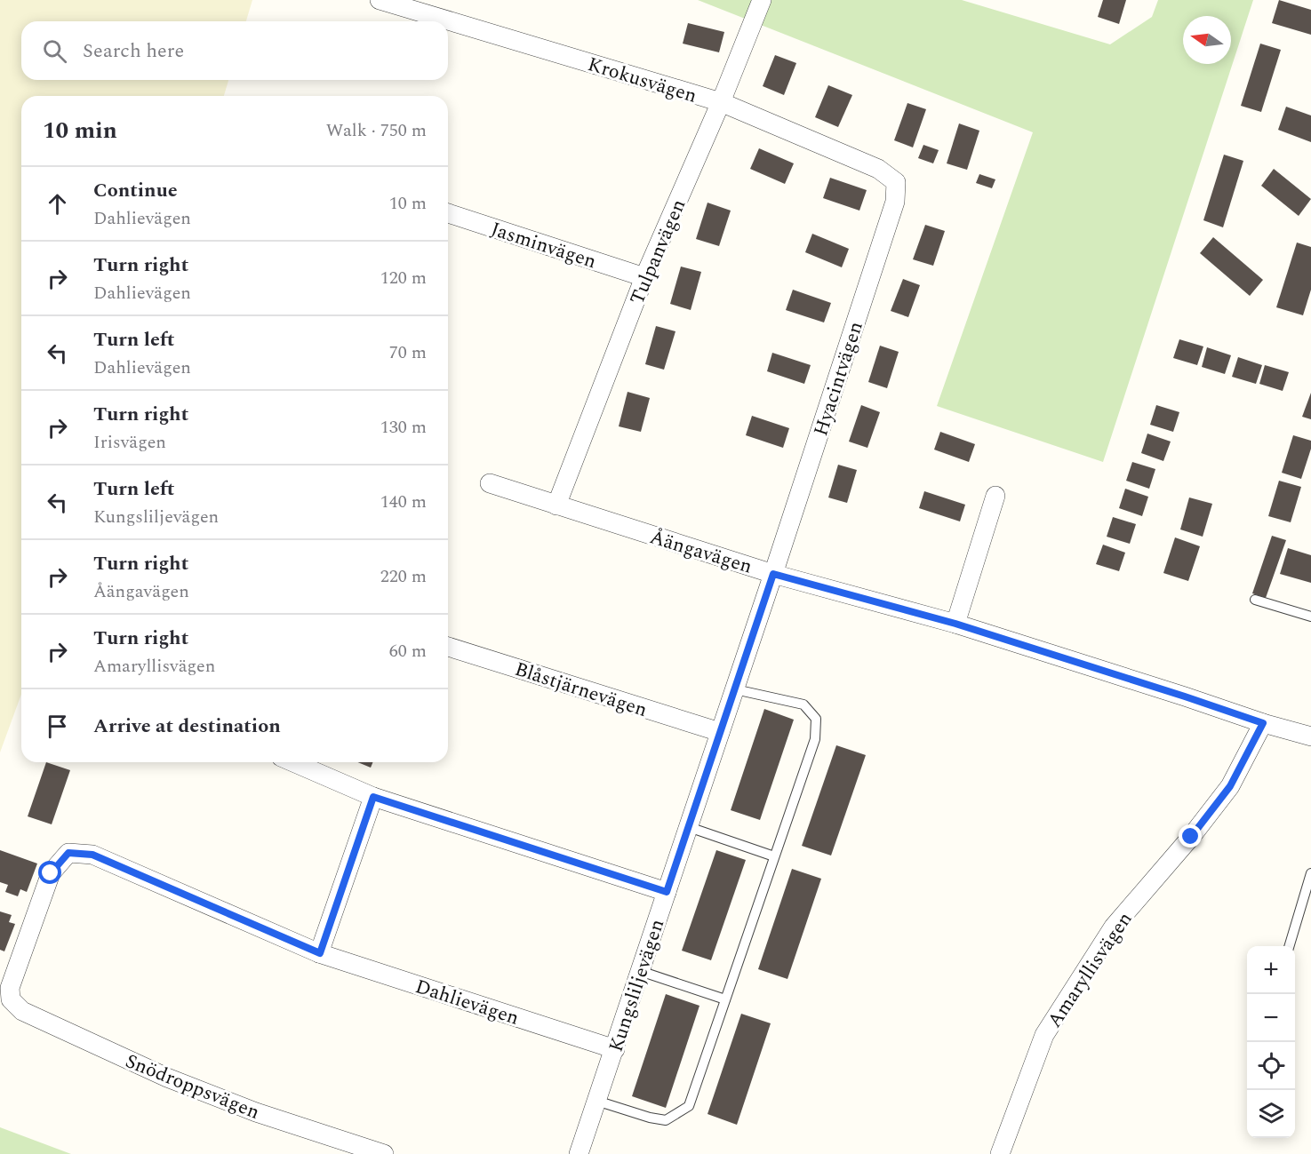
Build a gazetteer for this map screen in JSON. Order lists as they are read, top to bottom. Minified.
{"streets":{"street":["Krokusvägen","Jasminvägen","Tulpanvägen","Hyacintvägen","Åängavägen","Blåstjärnevägen","Amaryllisvägen","Kungsliljevägen","Dahlievägen","Snödroppsvägen"]},"crossings":[["Krokusvägen","Tulpanvägen"],["Krokusvägen","Hyacintvägen"],["Jasminvägen","Tulpanvägen"],["Tulpanvägen","Åängavägen"],["Hyacintvägen","Åängavägen"],["Hyacintvägen","Kungsliljevägen"],["Åängavägen","Amaryllisvägen"],["Åängavägen","Kungsliljevägen"],["Blåstjärnevägen","Kungsliljevägen"],["Kungsliljevägen","Dahlievägen"],["Dahlievägen","Snödroppsvägen"]],"north":"left","page":{"search":"Search here","heading":["10 min","Walk · 750 m"],"list":[["Continue","Dahlievägen","10 m"],["Turn right","Dahlievägen","120 m"],["Turn left","Dahlievägen","70 m"],["Turn right","Irisvägen","130 m"],["Turn left","Kungsliljevägen","140 m"],["Turn right","Åängavägen","220 m"],["Turn right","Amaryllisvägen","60 m"],"Arrive at destination"],"map_buttons":["+","−"]}}
